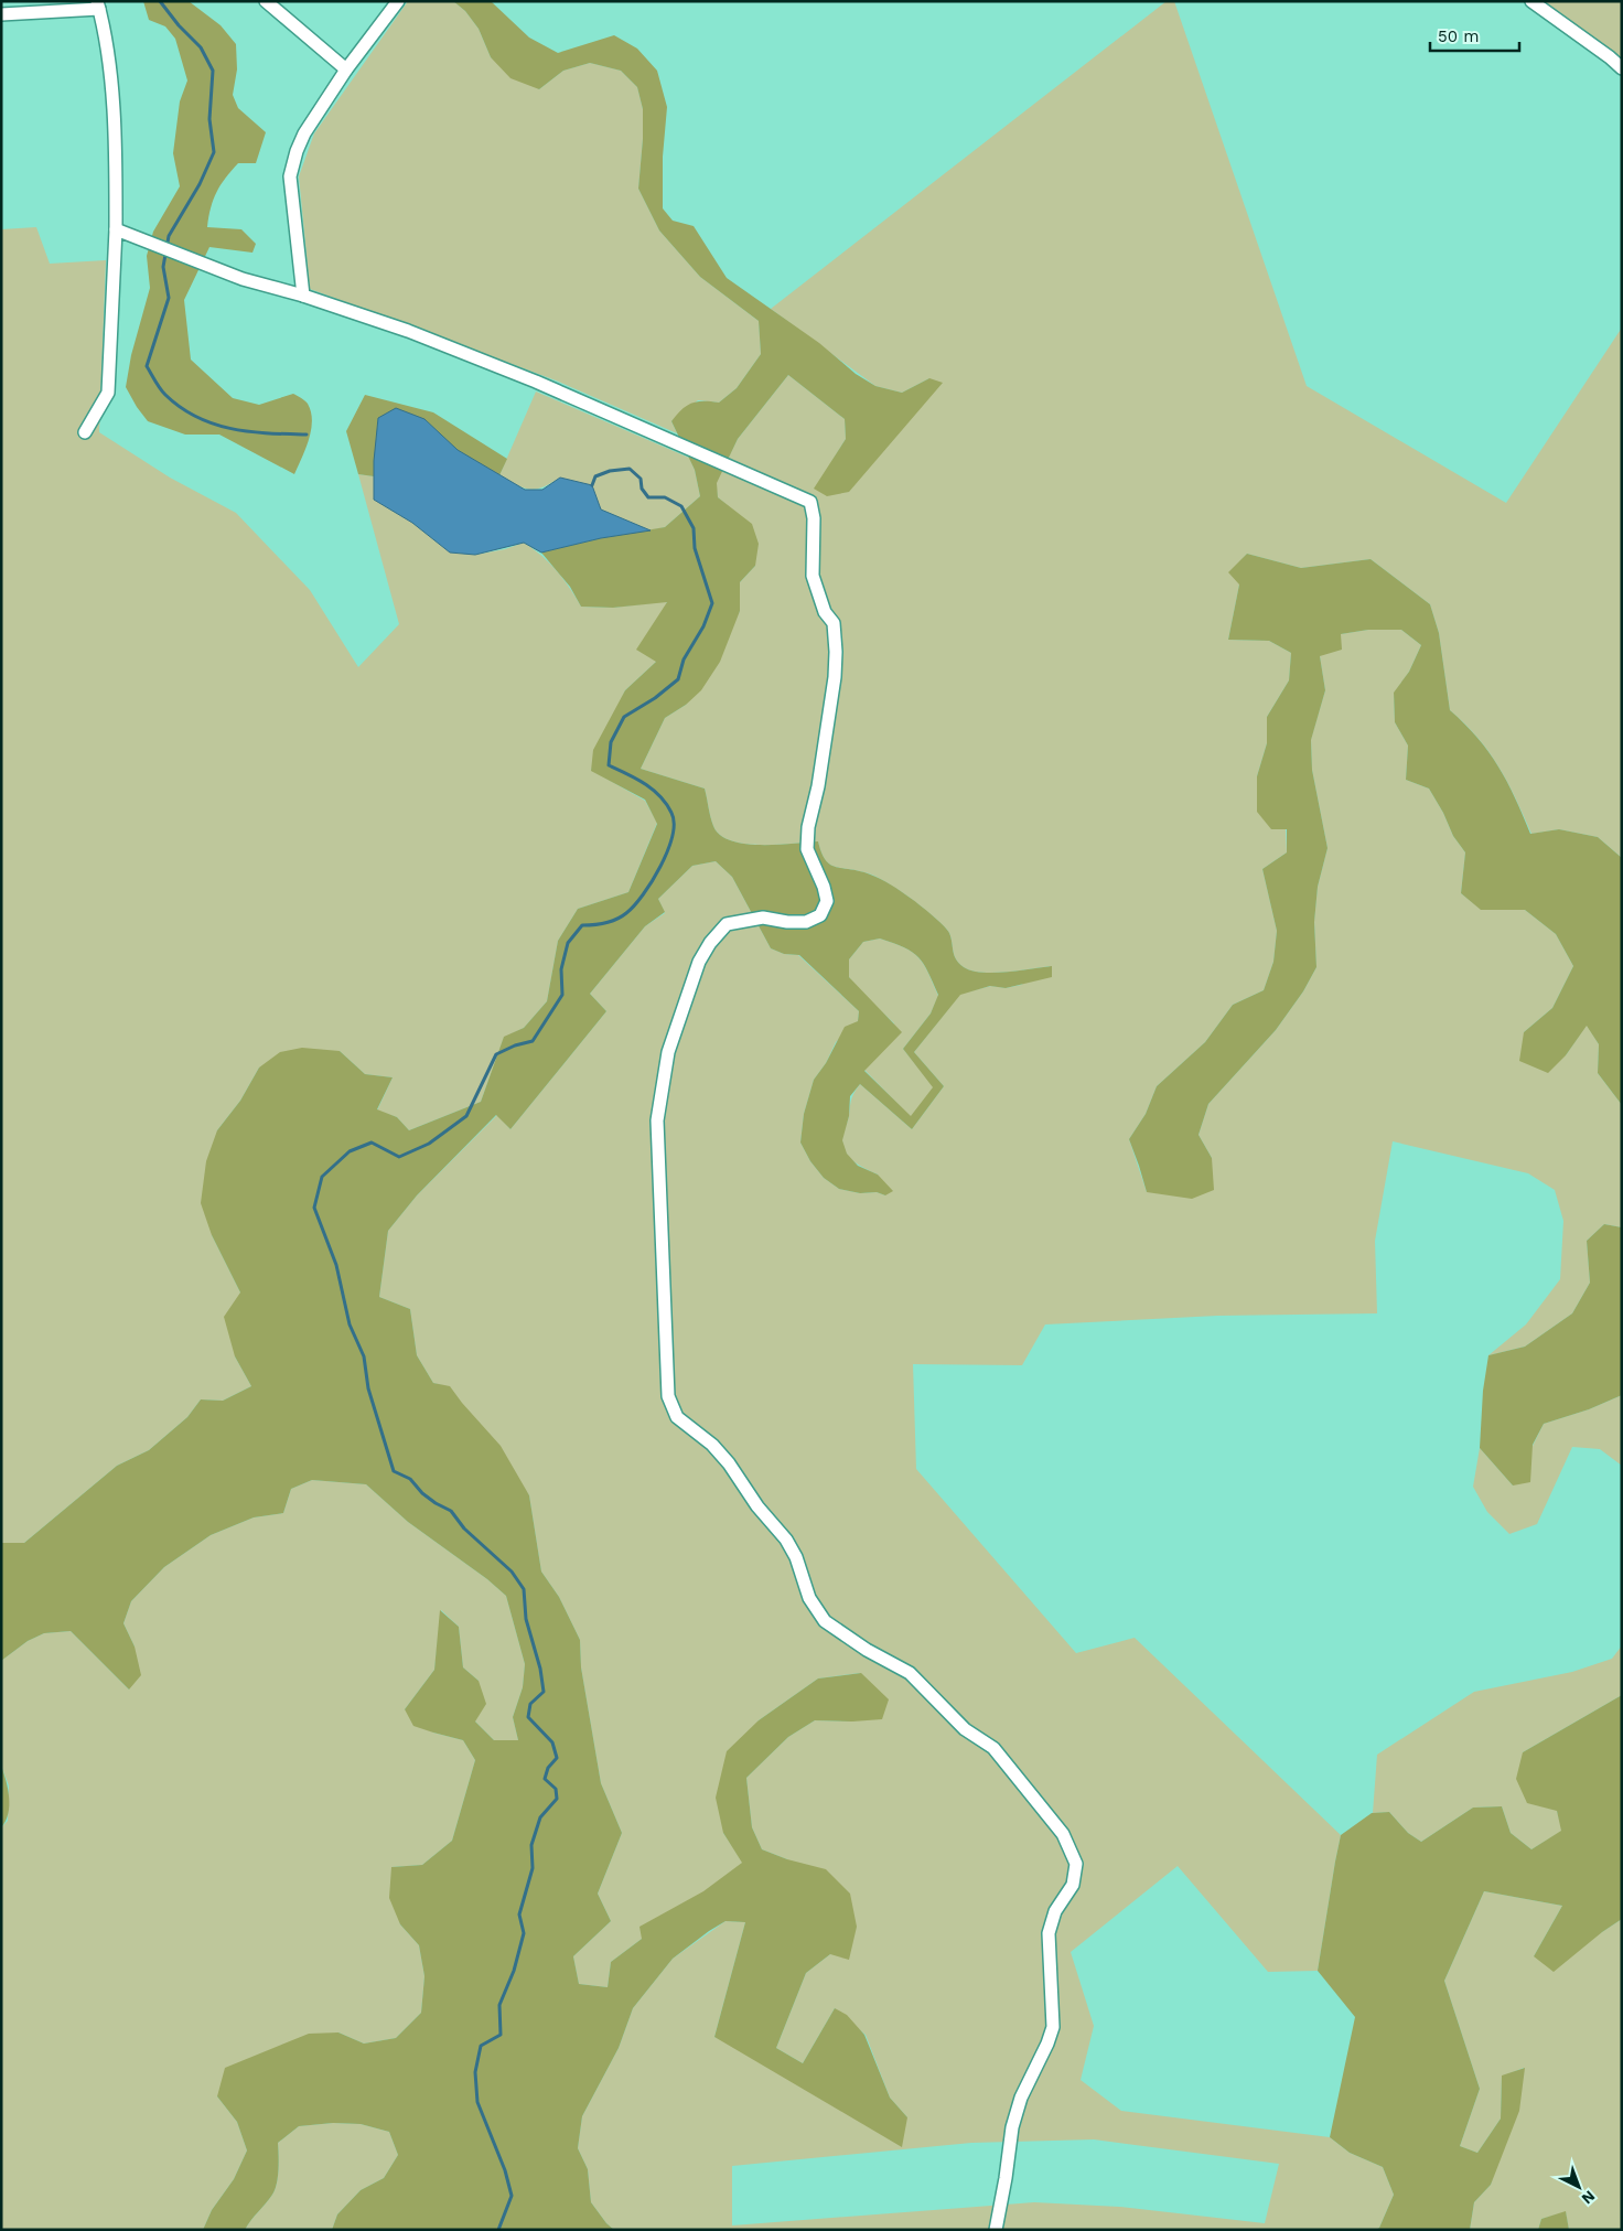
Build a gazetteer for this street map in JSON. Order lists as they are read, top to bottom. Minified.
{"scale_bar":"50 m","north":"bottom right"}
